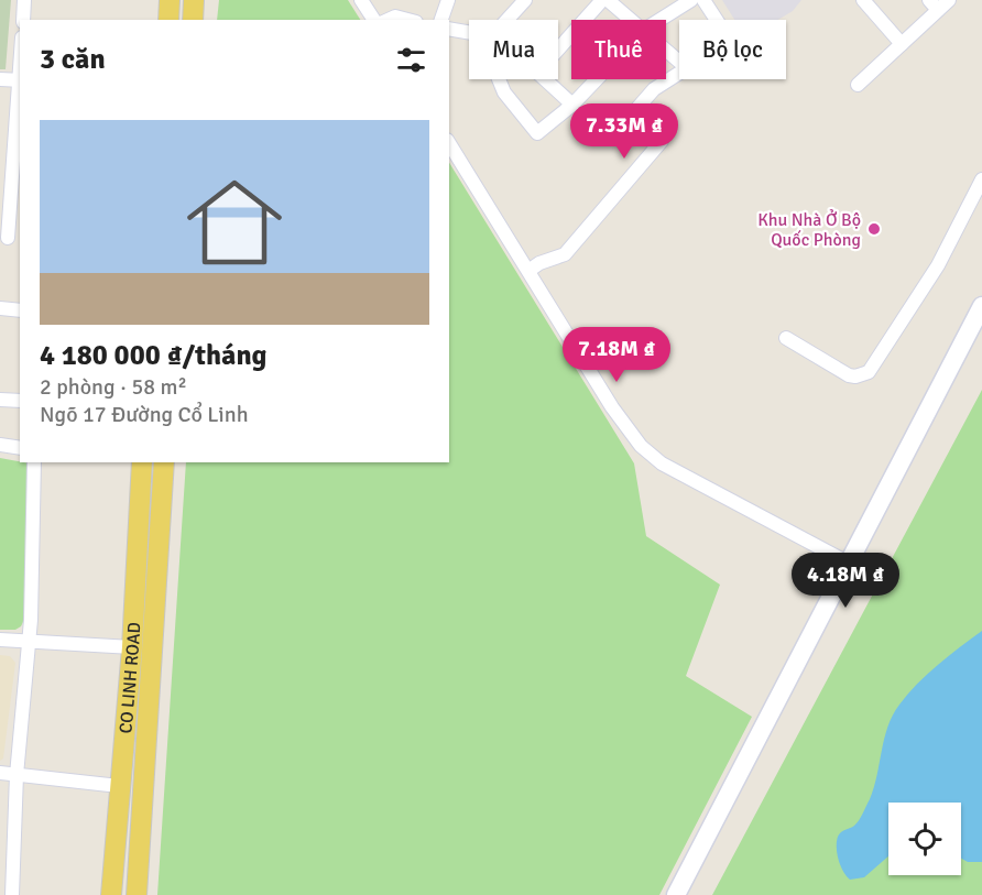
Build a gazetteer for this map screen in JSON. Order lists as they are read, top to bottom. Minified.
{"streets":{"main road":["CO LINH ROAD"]},"places":["Khu Nhà Ở Bộ Quốc Phòng"],"page":{"chip":["Mua","Thuê","Bộ lọc"],"heading":"3 căn","list":[{"name":"4 180 000 ₫/tháng","note":"2 phòng · 58 m² · Ngõ 17 Đường Cổ Linh"}],"price":["7.33M ₫","7.18M ₫","4.18M ₫"]}}
